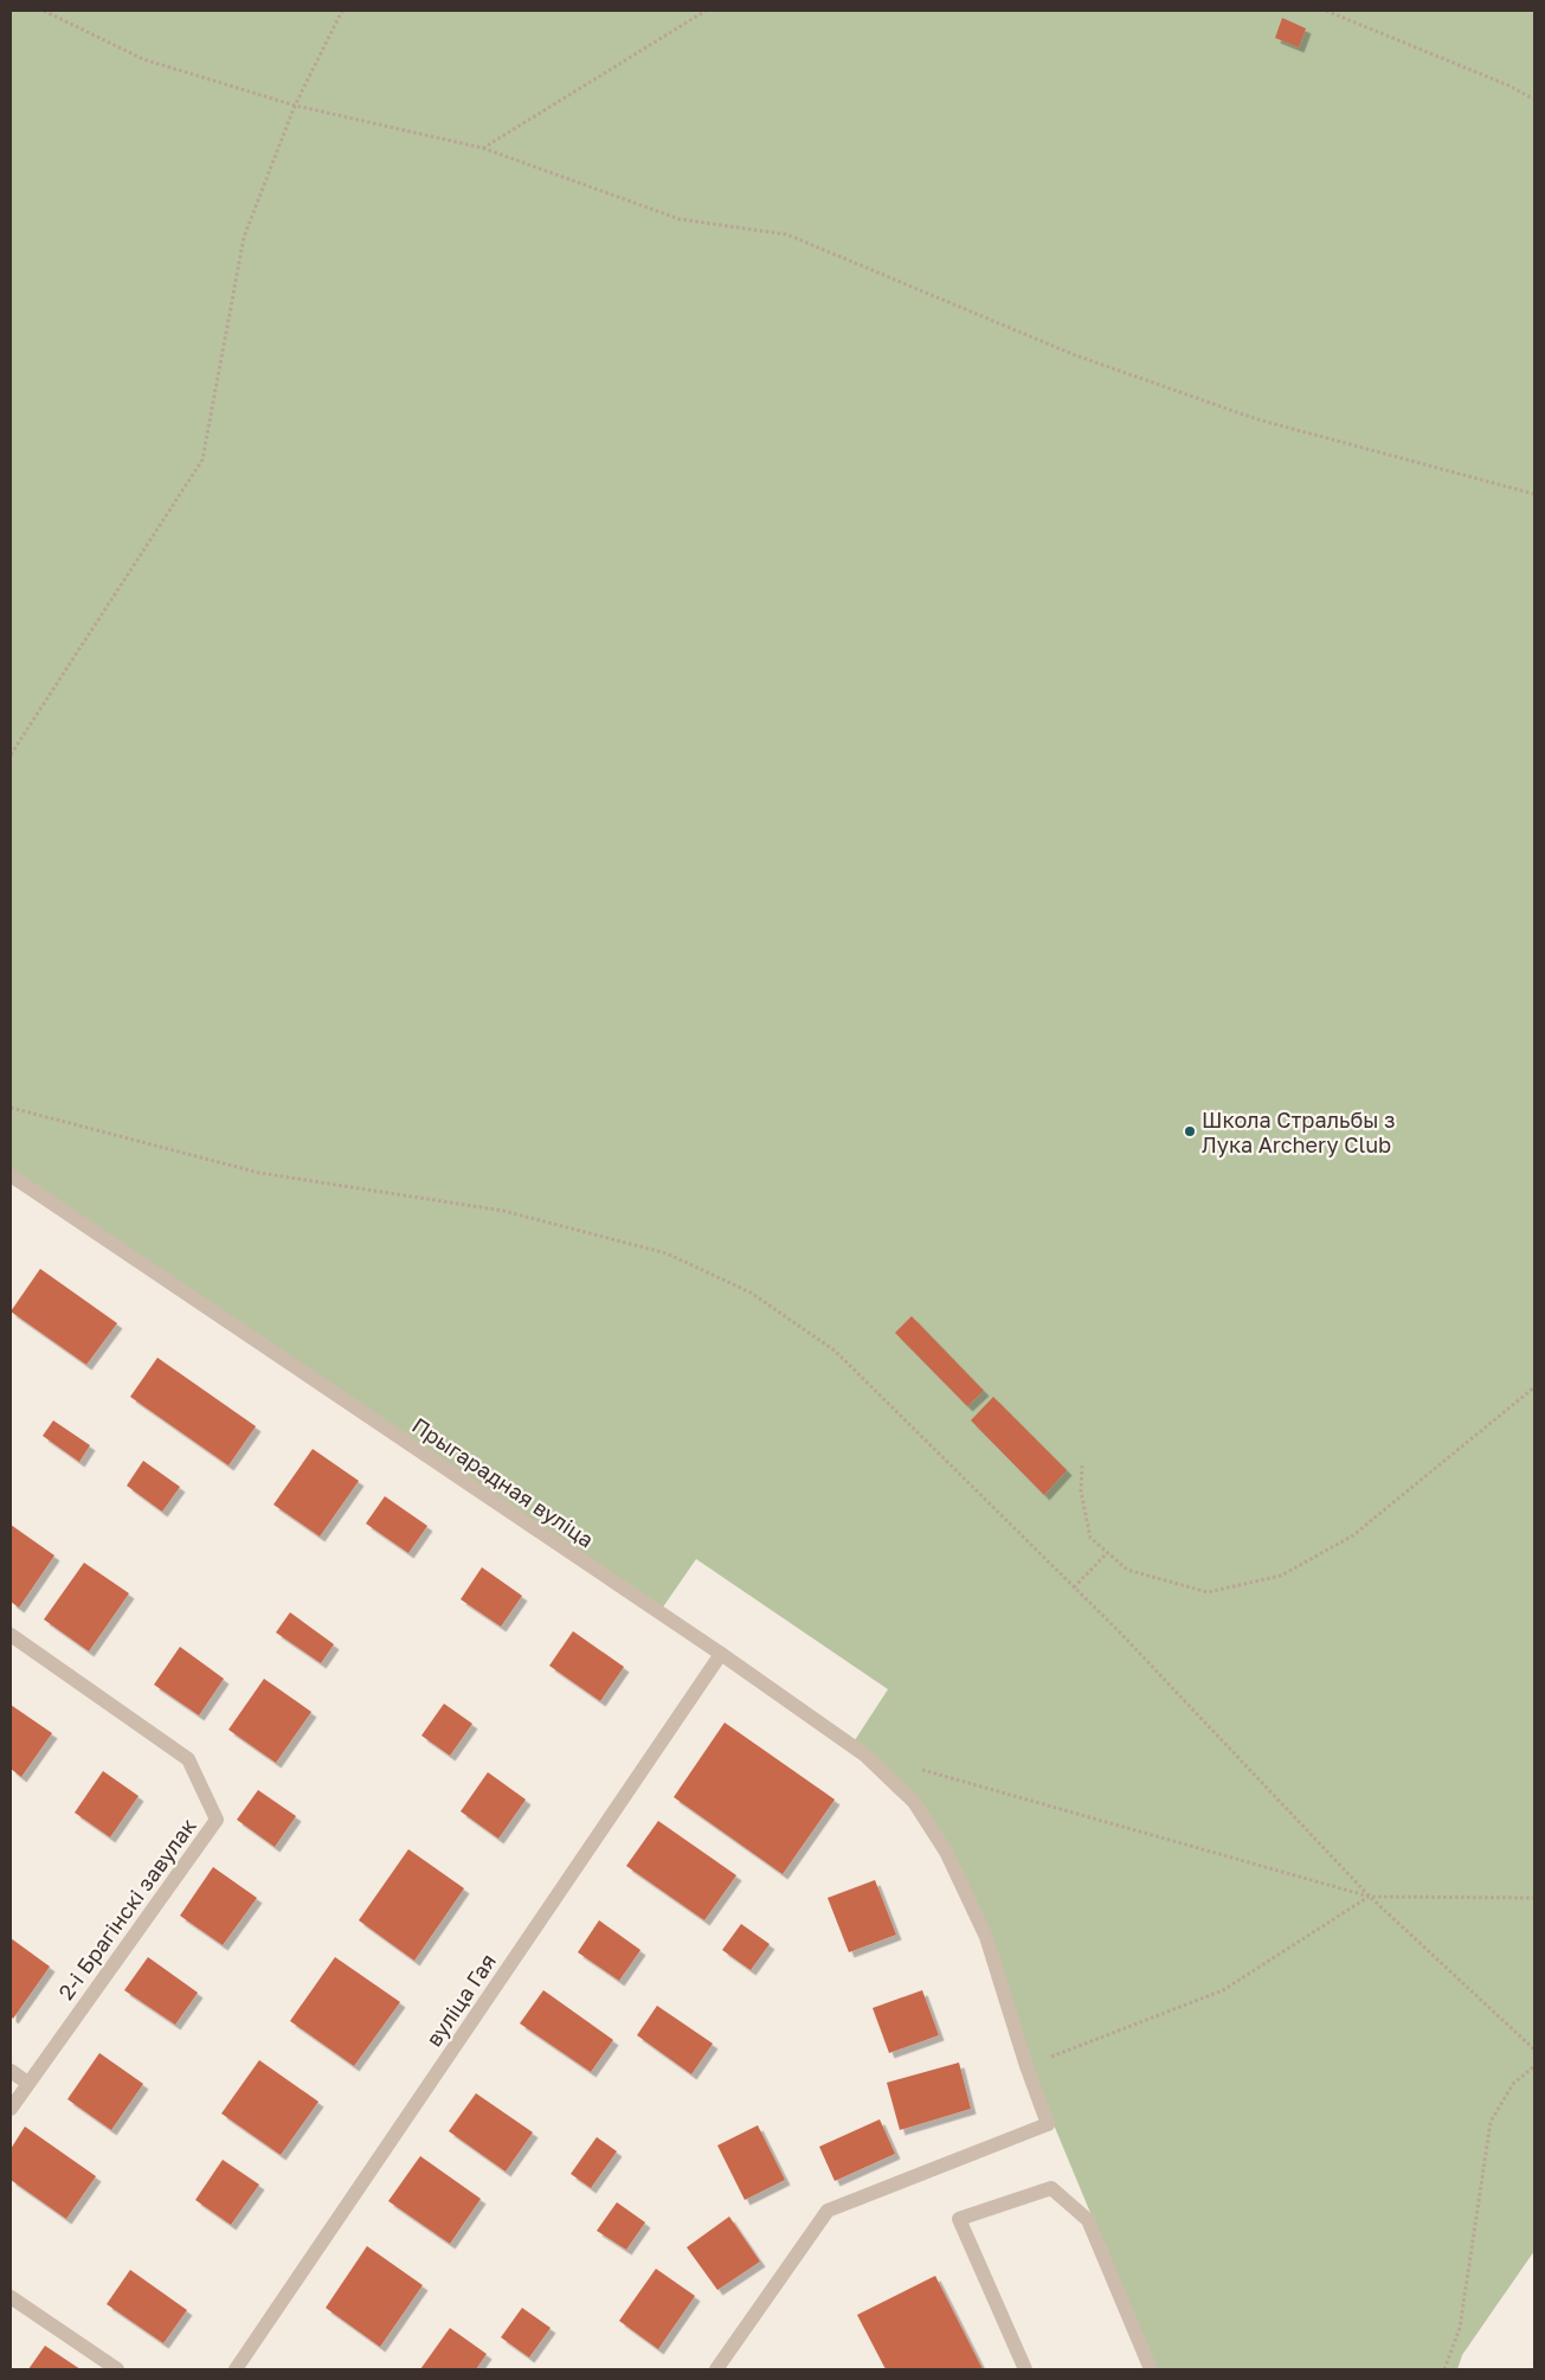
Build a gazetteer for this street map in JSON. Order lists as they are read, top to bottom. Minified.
{"streets":{"street":["Прыгарадная вуліца","2-і Брагінскі завулак","вуліца Гая"]},"crossings":[["Прыгарадная вуліца","вуліца Гая"]],"places":["Школа Стральбы з Лука Archery Club"]}
